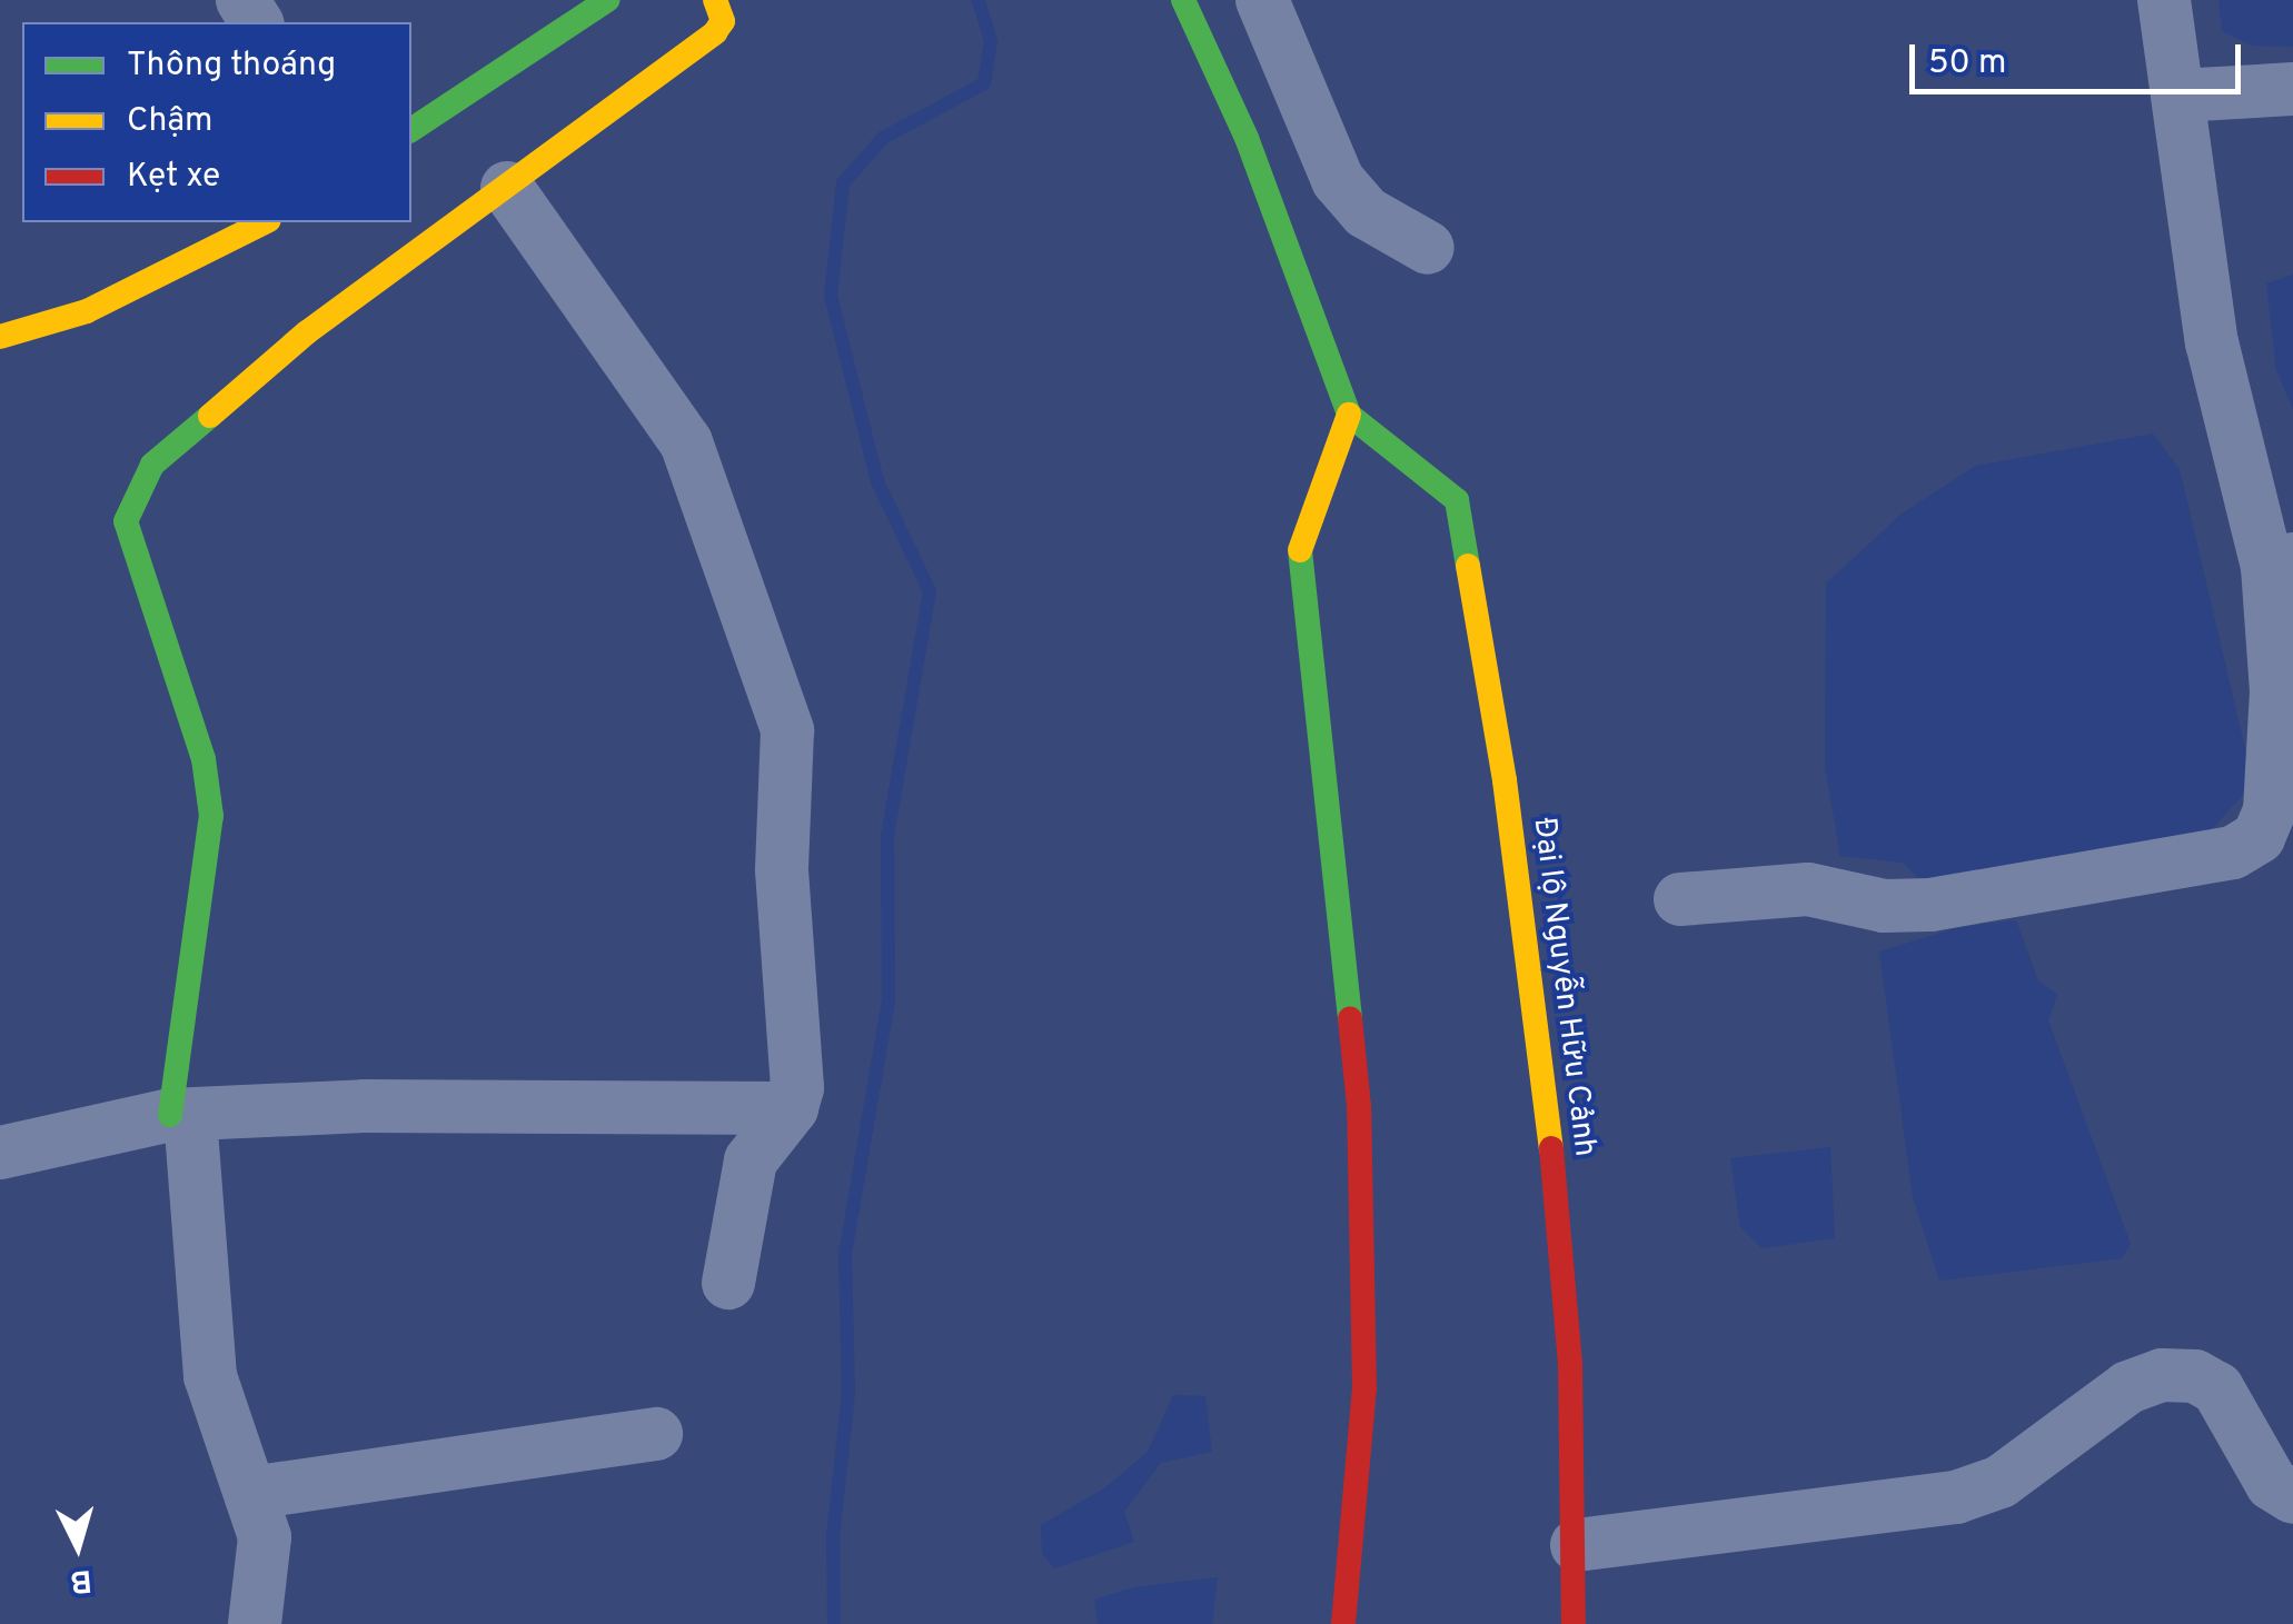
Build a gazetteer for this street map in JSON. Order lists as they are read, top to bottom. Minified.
{"streets":{"main road":["Đại lộ Nguyễn Hữu Cảnh"]},"legend":["Thông thoáng","Chậm","Kẹt xe"],"scale_bar":"50 m","north":"bottom"}
